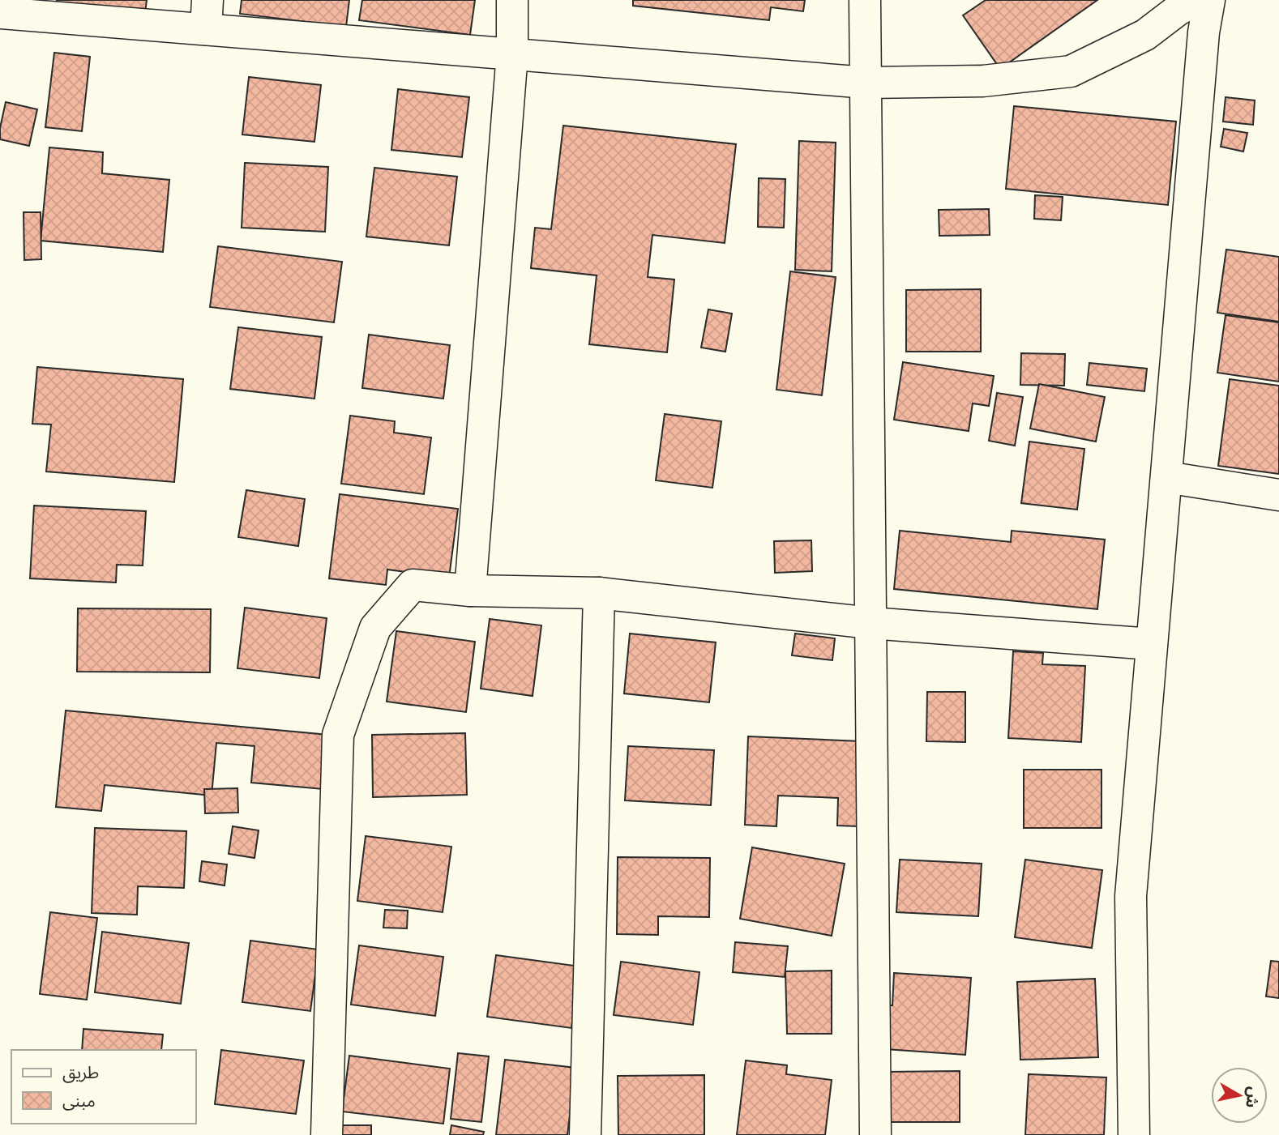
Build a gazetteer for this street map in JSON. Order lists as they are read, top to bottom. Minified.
{"legend":["طريق","مبنى"],"north":"right"}
